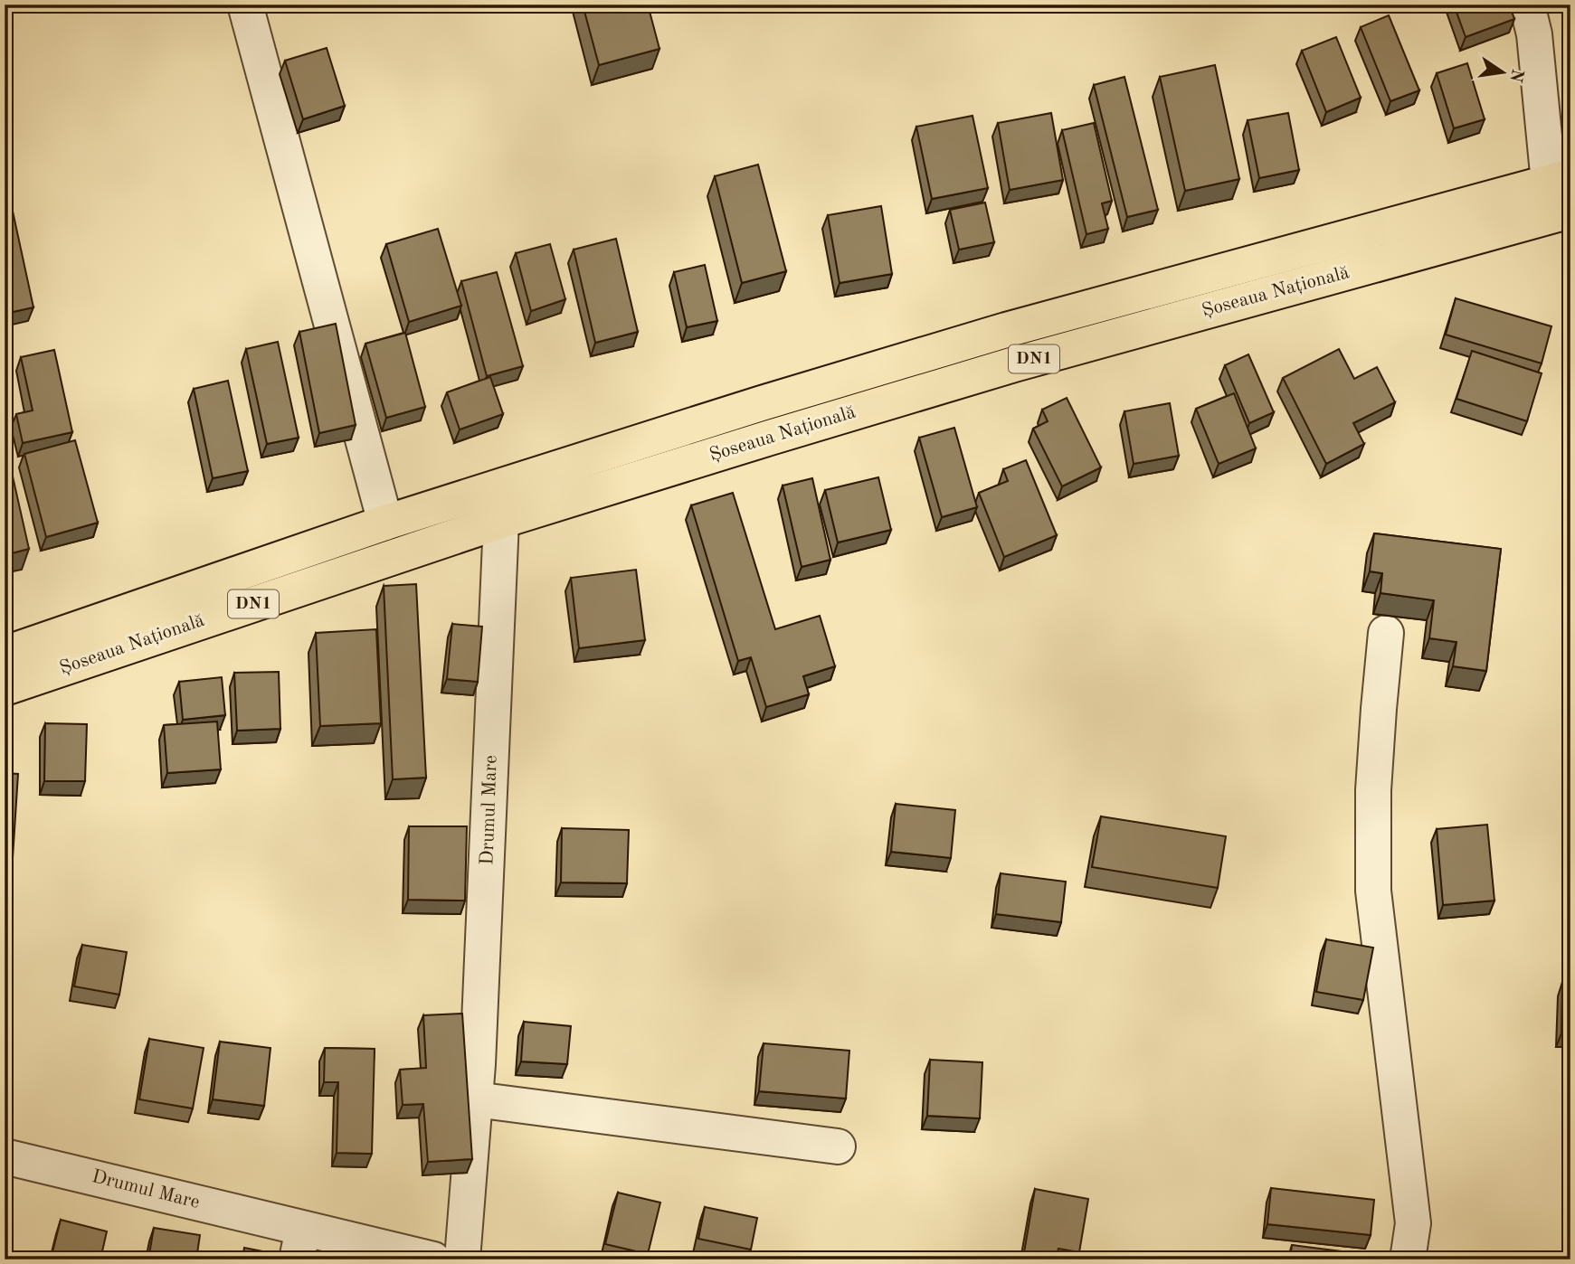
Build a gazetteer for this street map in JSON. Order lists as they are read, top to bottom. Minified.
{"streets":{"highway":["Șoseaua Națională","DN1"],"street":["Drumul Mare"]},"crossings":[["Șoseaua Națională","Drumul Mare"]],"north":"right"}
